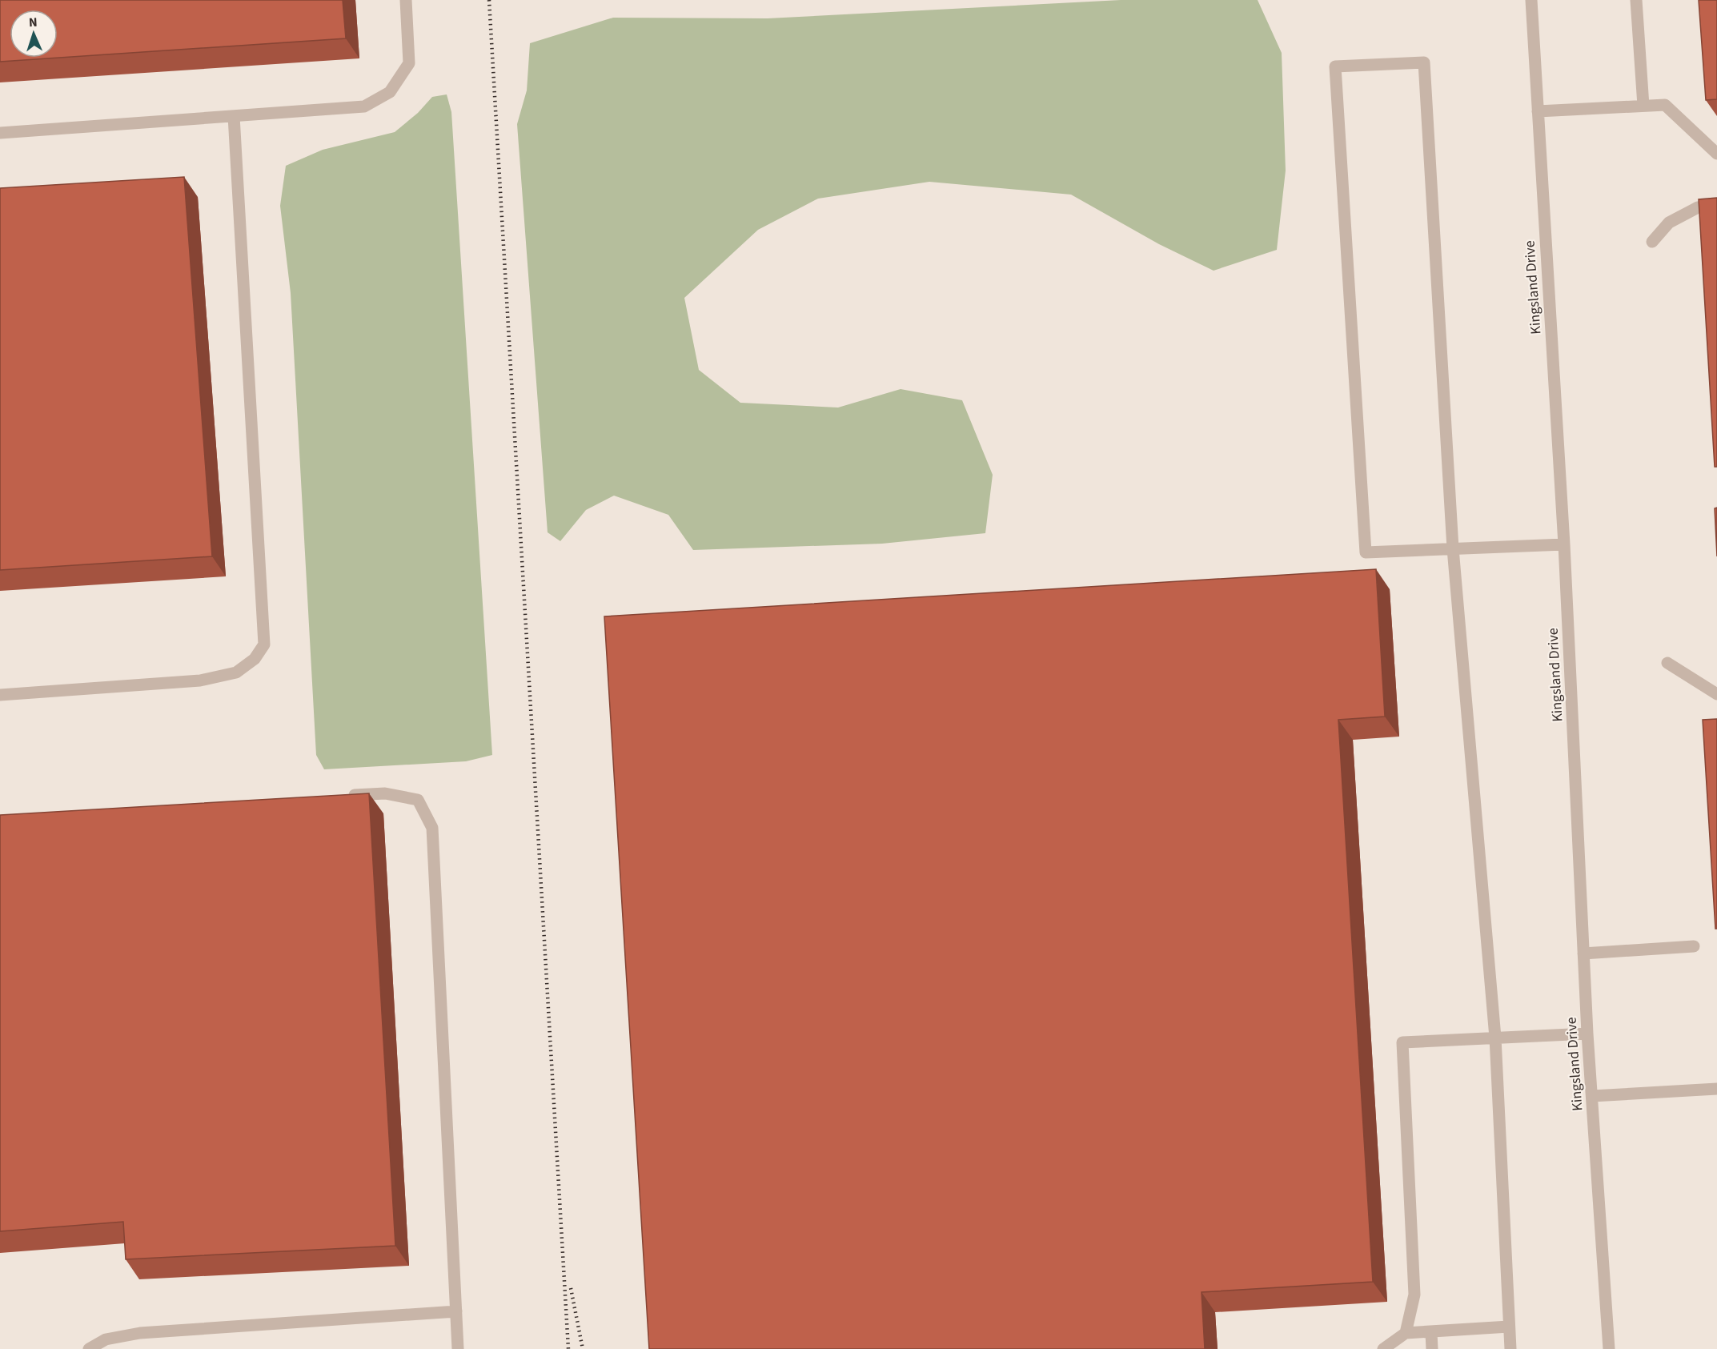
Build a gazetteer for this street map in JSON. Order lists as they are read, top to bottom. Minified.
{"streets":{"street":["Kingsland Drive"]},"north":"top"}
